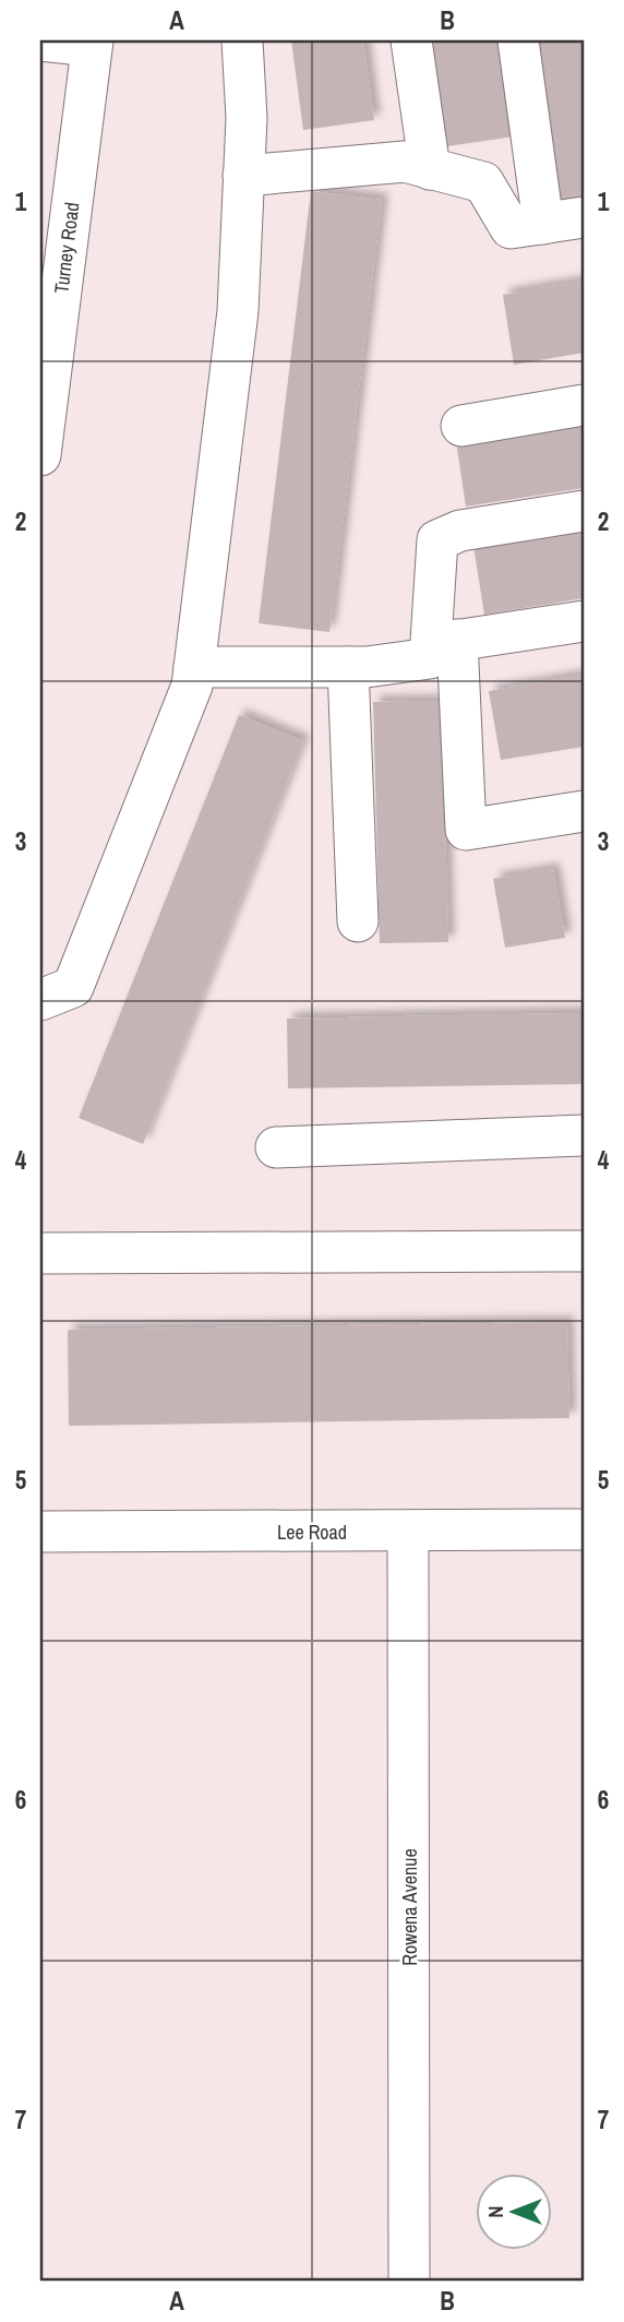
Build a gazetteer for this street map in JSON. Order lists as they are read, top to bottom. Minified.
{"streets":{"street":["Turney Road","Lee Road","Rowena Avenue"]},"crossings":[["Lee Road","Rowena Avenue"]],"north":"left","grid":{"columns":["A","B"],"rows":["1","2","3","4","5","6","7"]}}
